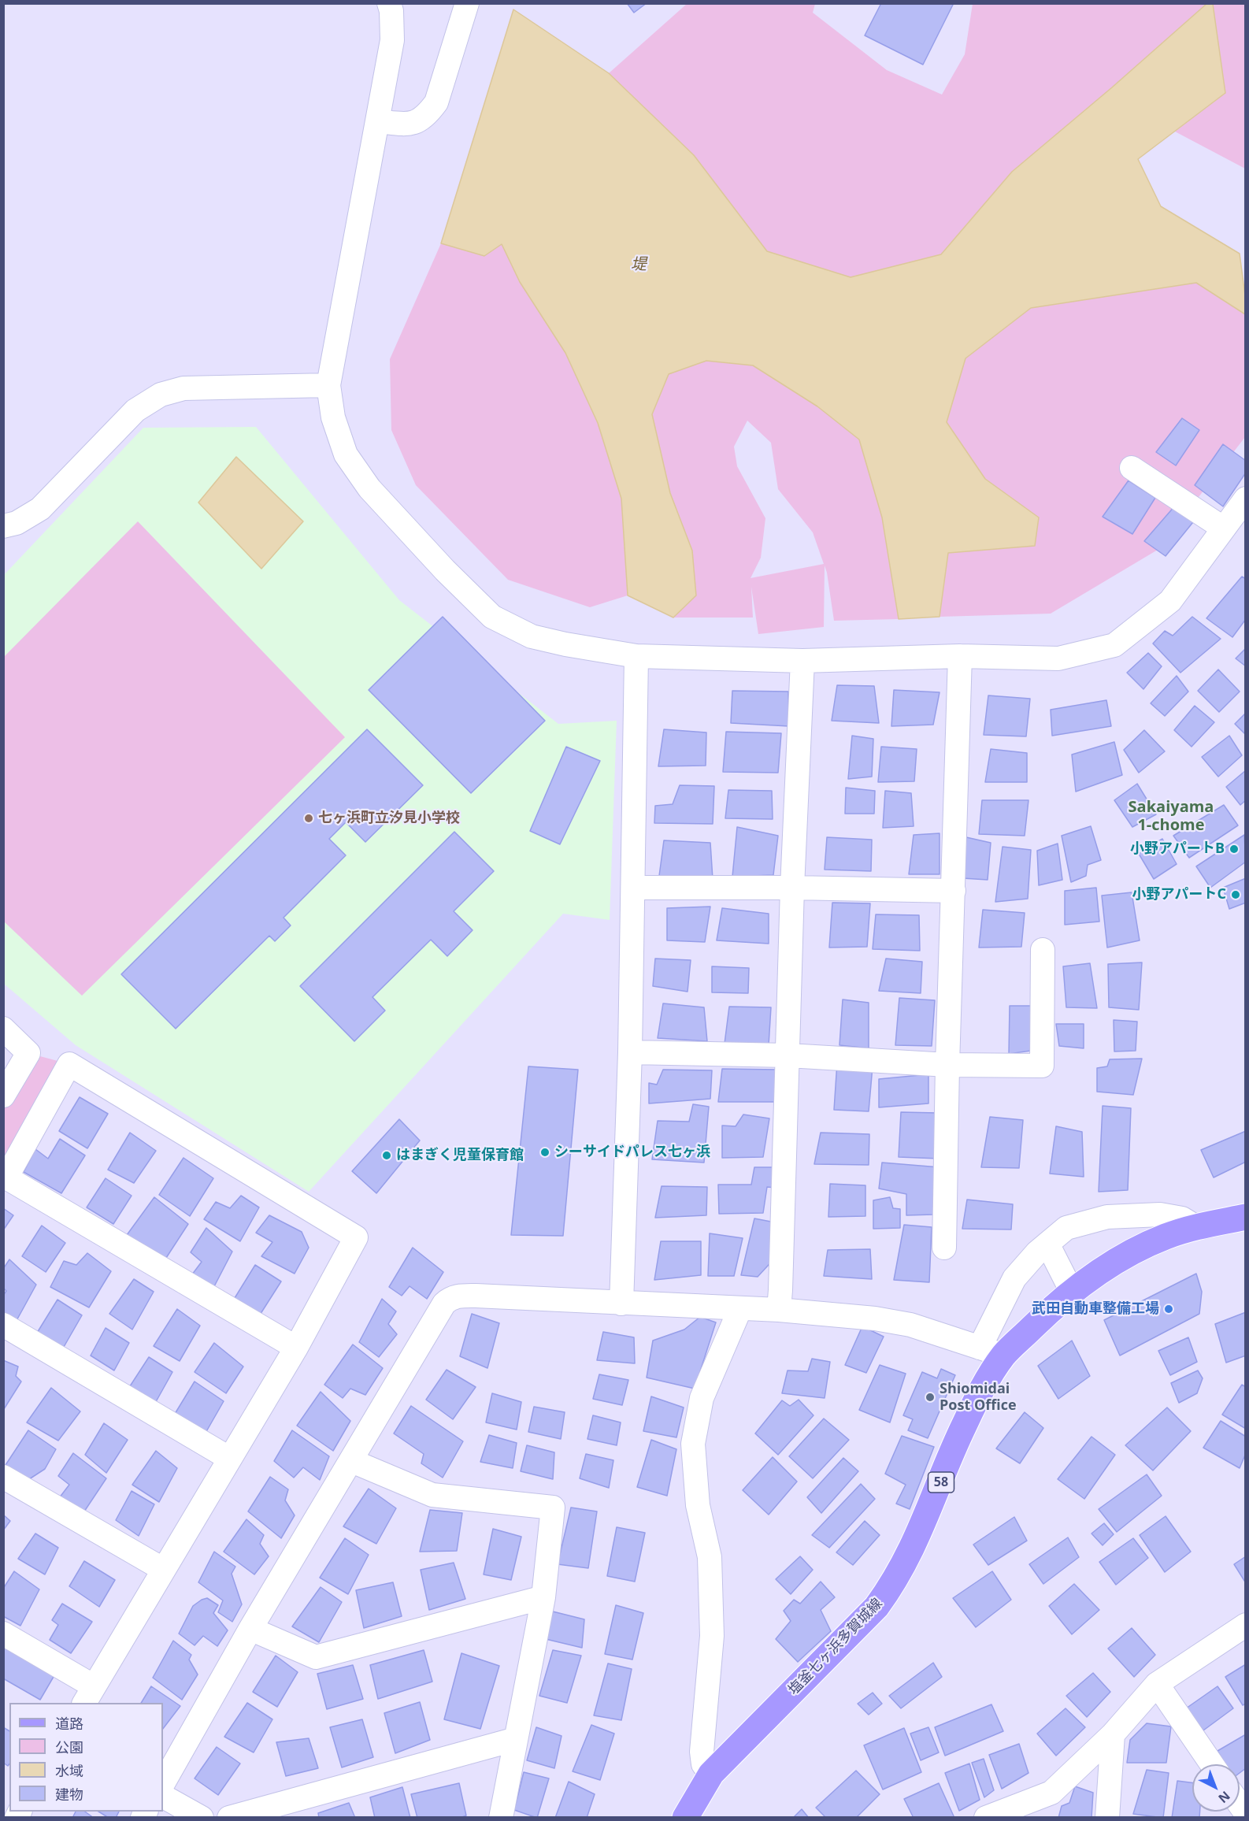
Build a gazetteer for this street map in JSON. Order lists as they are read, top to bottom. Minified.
{"streets":{"main road":["58","塩釜七ヶ浜多賀城線"]},"districts":["Sakaiyama 1-chome"],"water":["堤"],"places":["七ヶ浜町立汐見小学校","小野アパートB","小野アパートC","シーサイドパレス七ヶ浜","はまぎく児童保育館","武田自動車整備工場","Shiomidai Post Office"],"legend":["道路","公園","水域","建物"],"north":"bottom right"}
